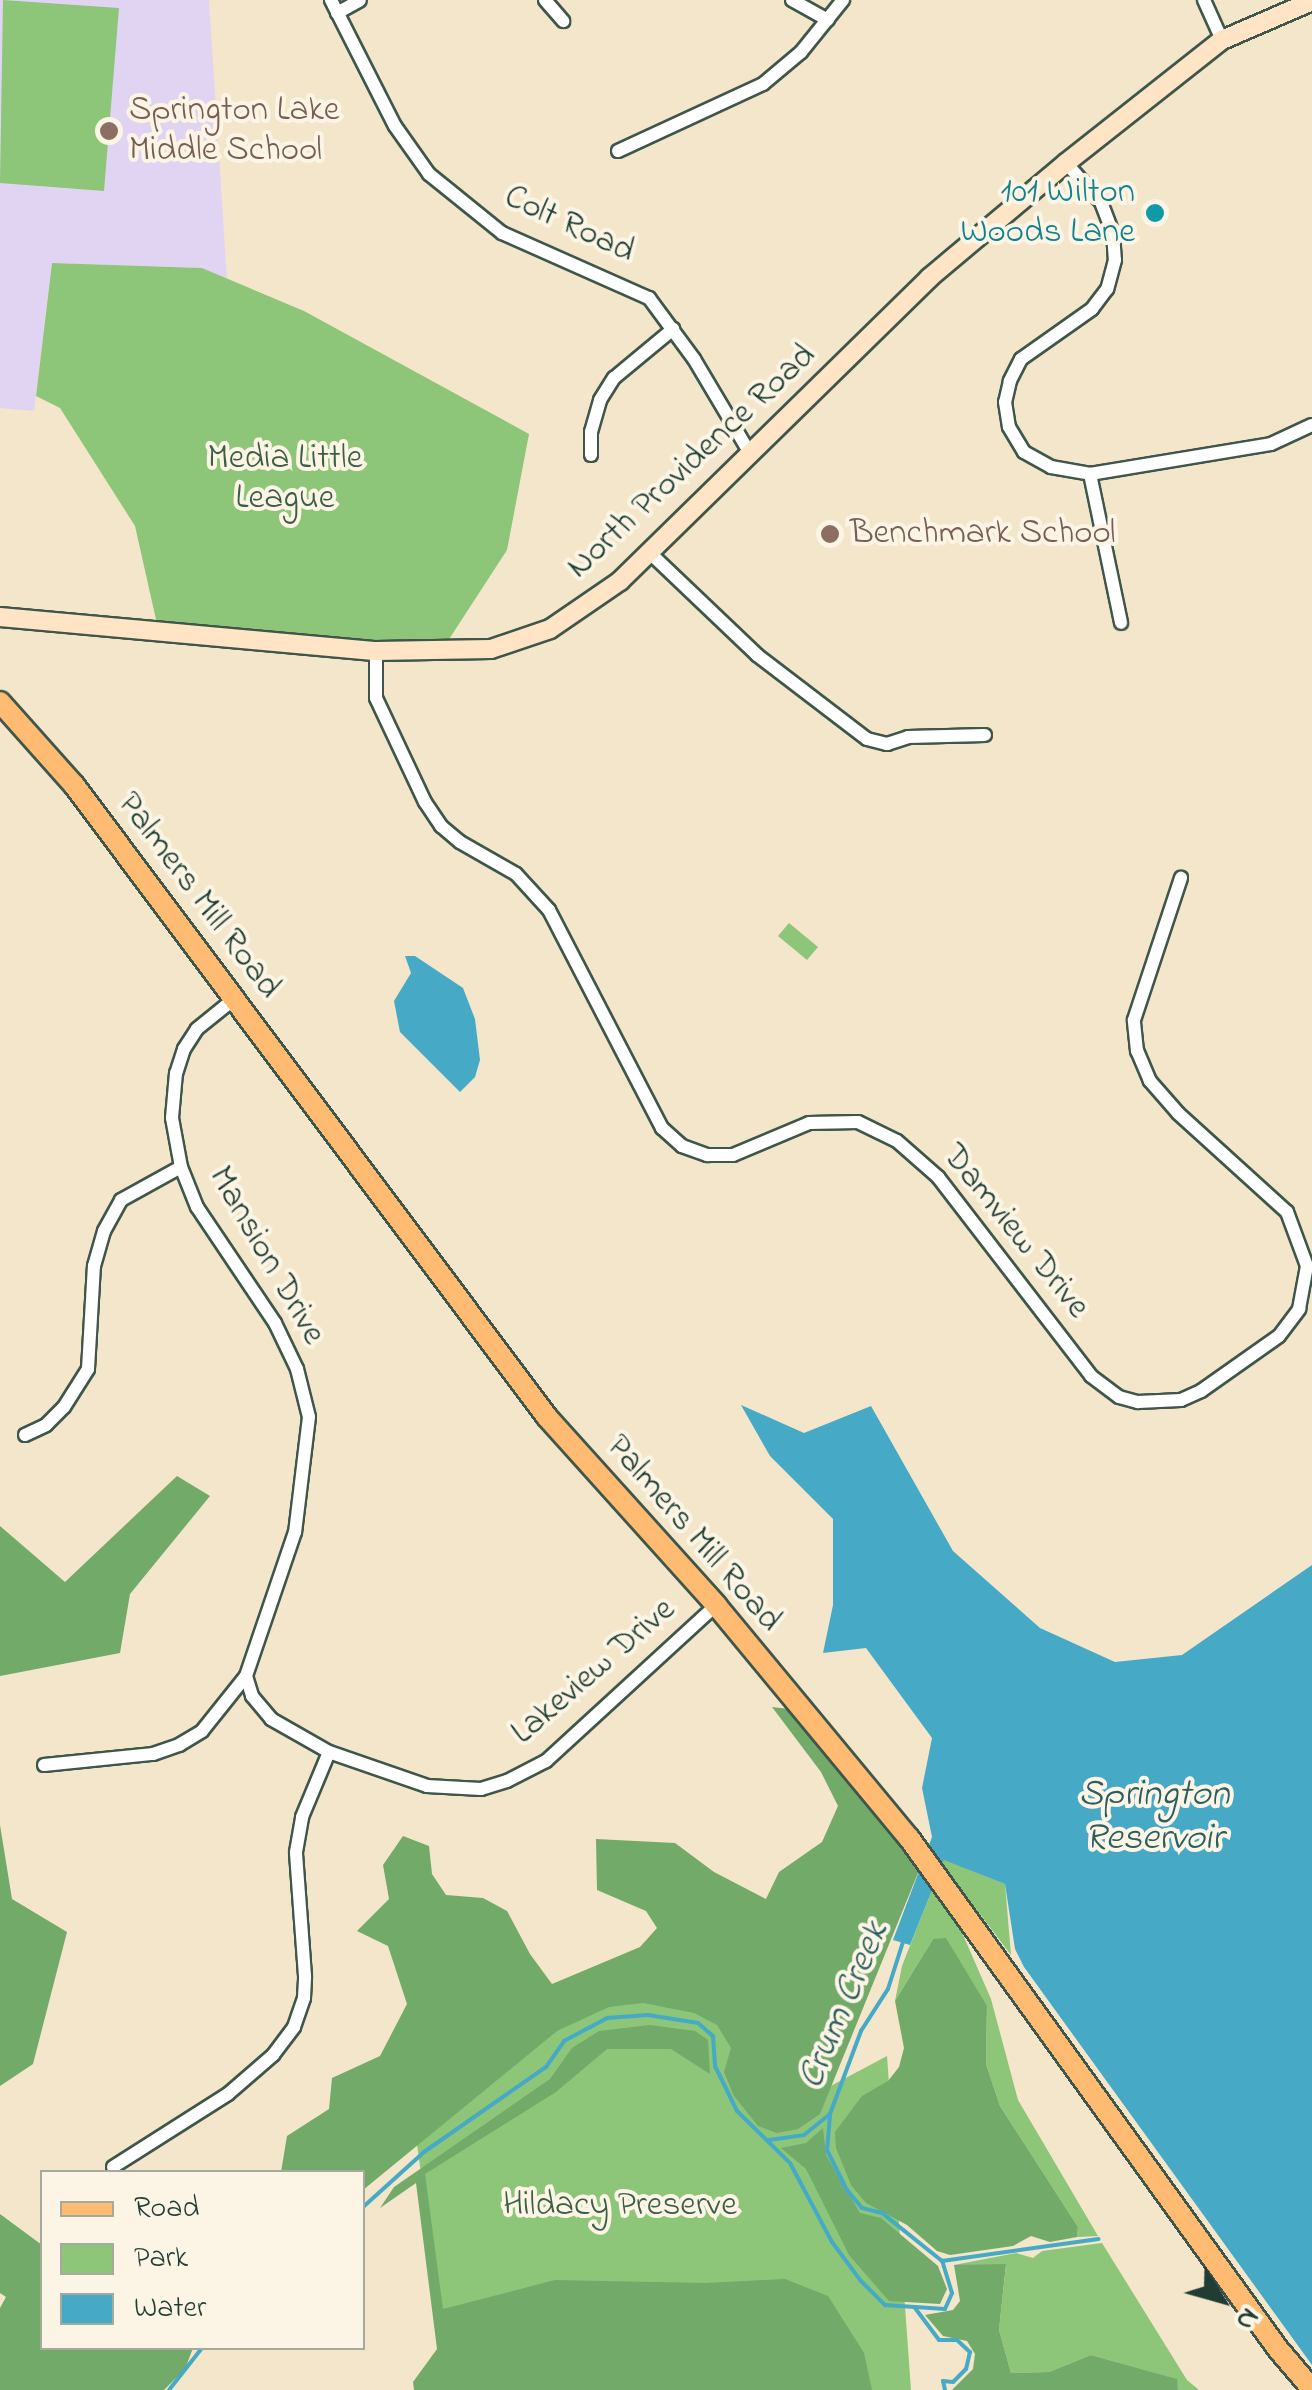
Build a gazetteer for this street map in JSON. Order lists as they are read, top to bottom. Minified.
{"streets":{"main road":["North Providence Road","Palmers Mill Road"],"street":["Colt Road","Damview Drive","Mansion Drive","Lakeview Drive"]},"crossings":[["Colt Road","North Providence Road"],["North Providence Road","Damview Drive"],["Palmers Mill Road","Mansion Drive"],["Palmers Mill Road","Lakeview Drive"],["Mansion Drive","Lakeview Drive"]],"water":["Springton Reservoir","Crum Creek"],"parks":["Media Little League","Hildacy Preserve"],"places":["Springton Lake Middle School","101 Wilton Woods Lane","Benchmark School"],"legend":["Road","Park","Water"],"north":"bottom right"}
